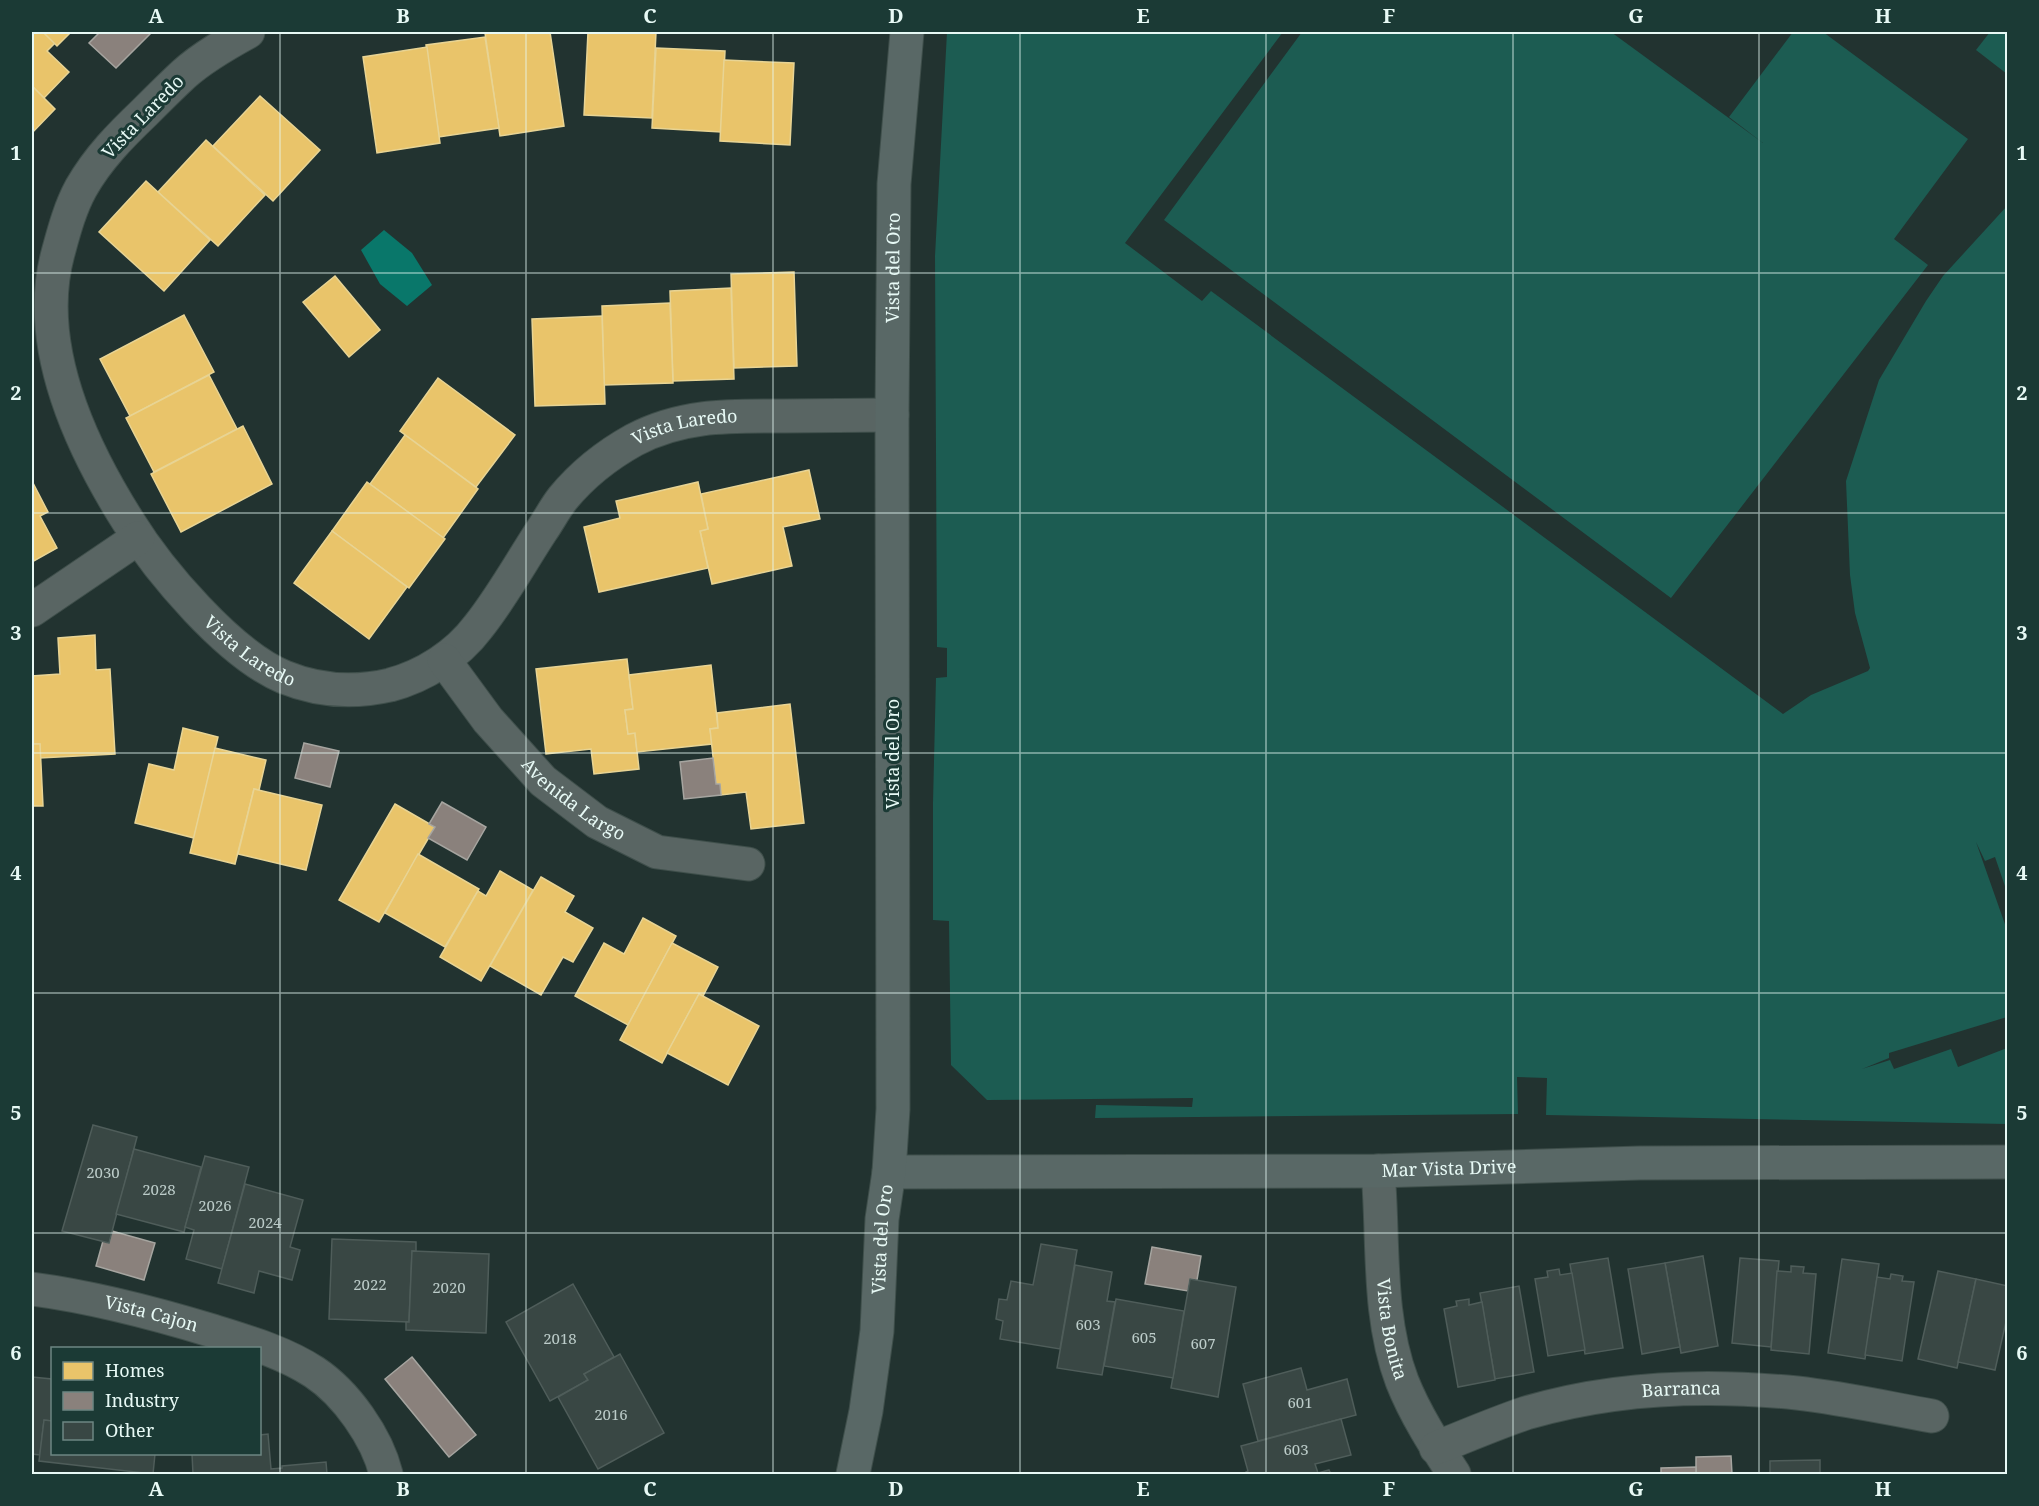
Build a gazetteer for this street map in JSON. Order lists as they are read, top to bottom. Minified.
{"streets":{"street":["Vista Laredo","Vista del Oro","Avenida Largo","Mar Vista Drive","Vista Cajon","Vista Bonita","Barranca"]},"crossings":[["Vista Laredo","Vista del Oro"],["Vista Laredo","Avenida Largo"],["Vista del Oro","Mar Vista Drive"],["Mar Vista Drive","Vista Bonita"],["Vista Bonita","Barranca"]],"house_numbers":["2030","2028","2026","2024","2022","2020","603","605","2018","607","601","2016","603"],"legend":["Homes","Industry","Other"],"grid":{"columns":["A","B","C","D","E","F","G","H"],"rows":["1","2","3","4","5","6"]}}
